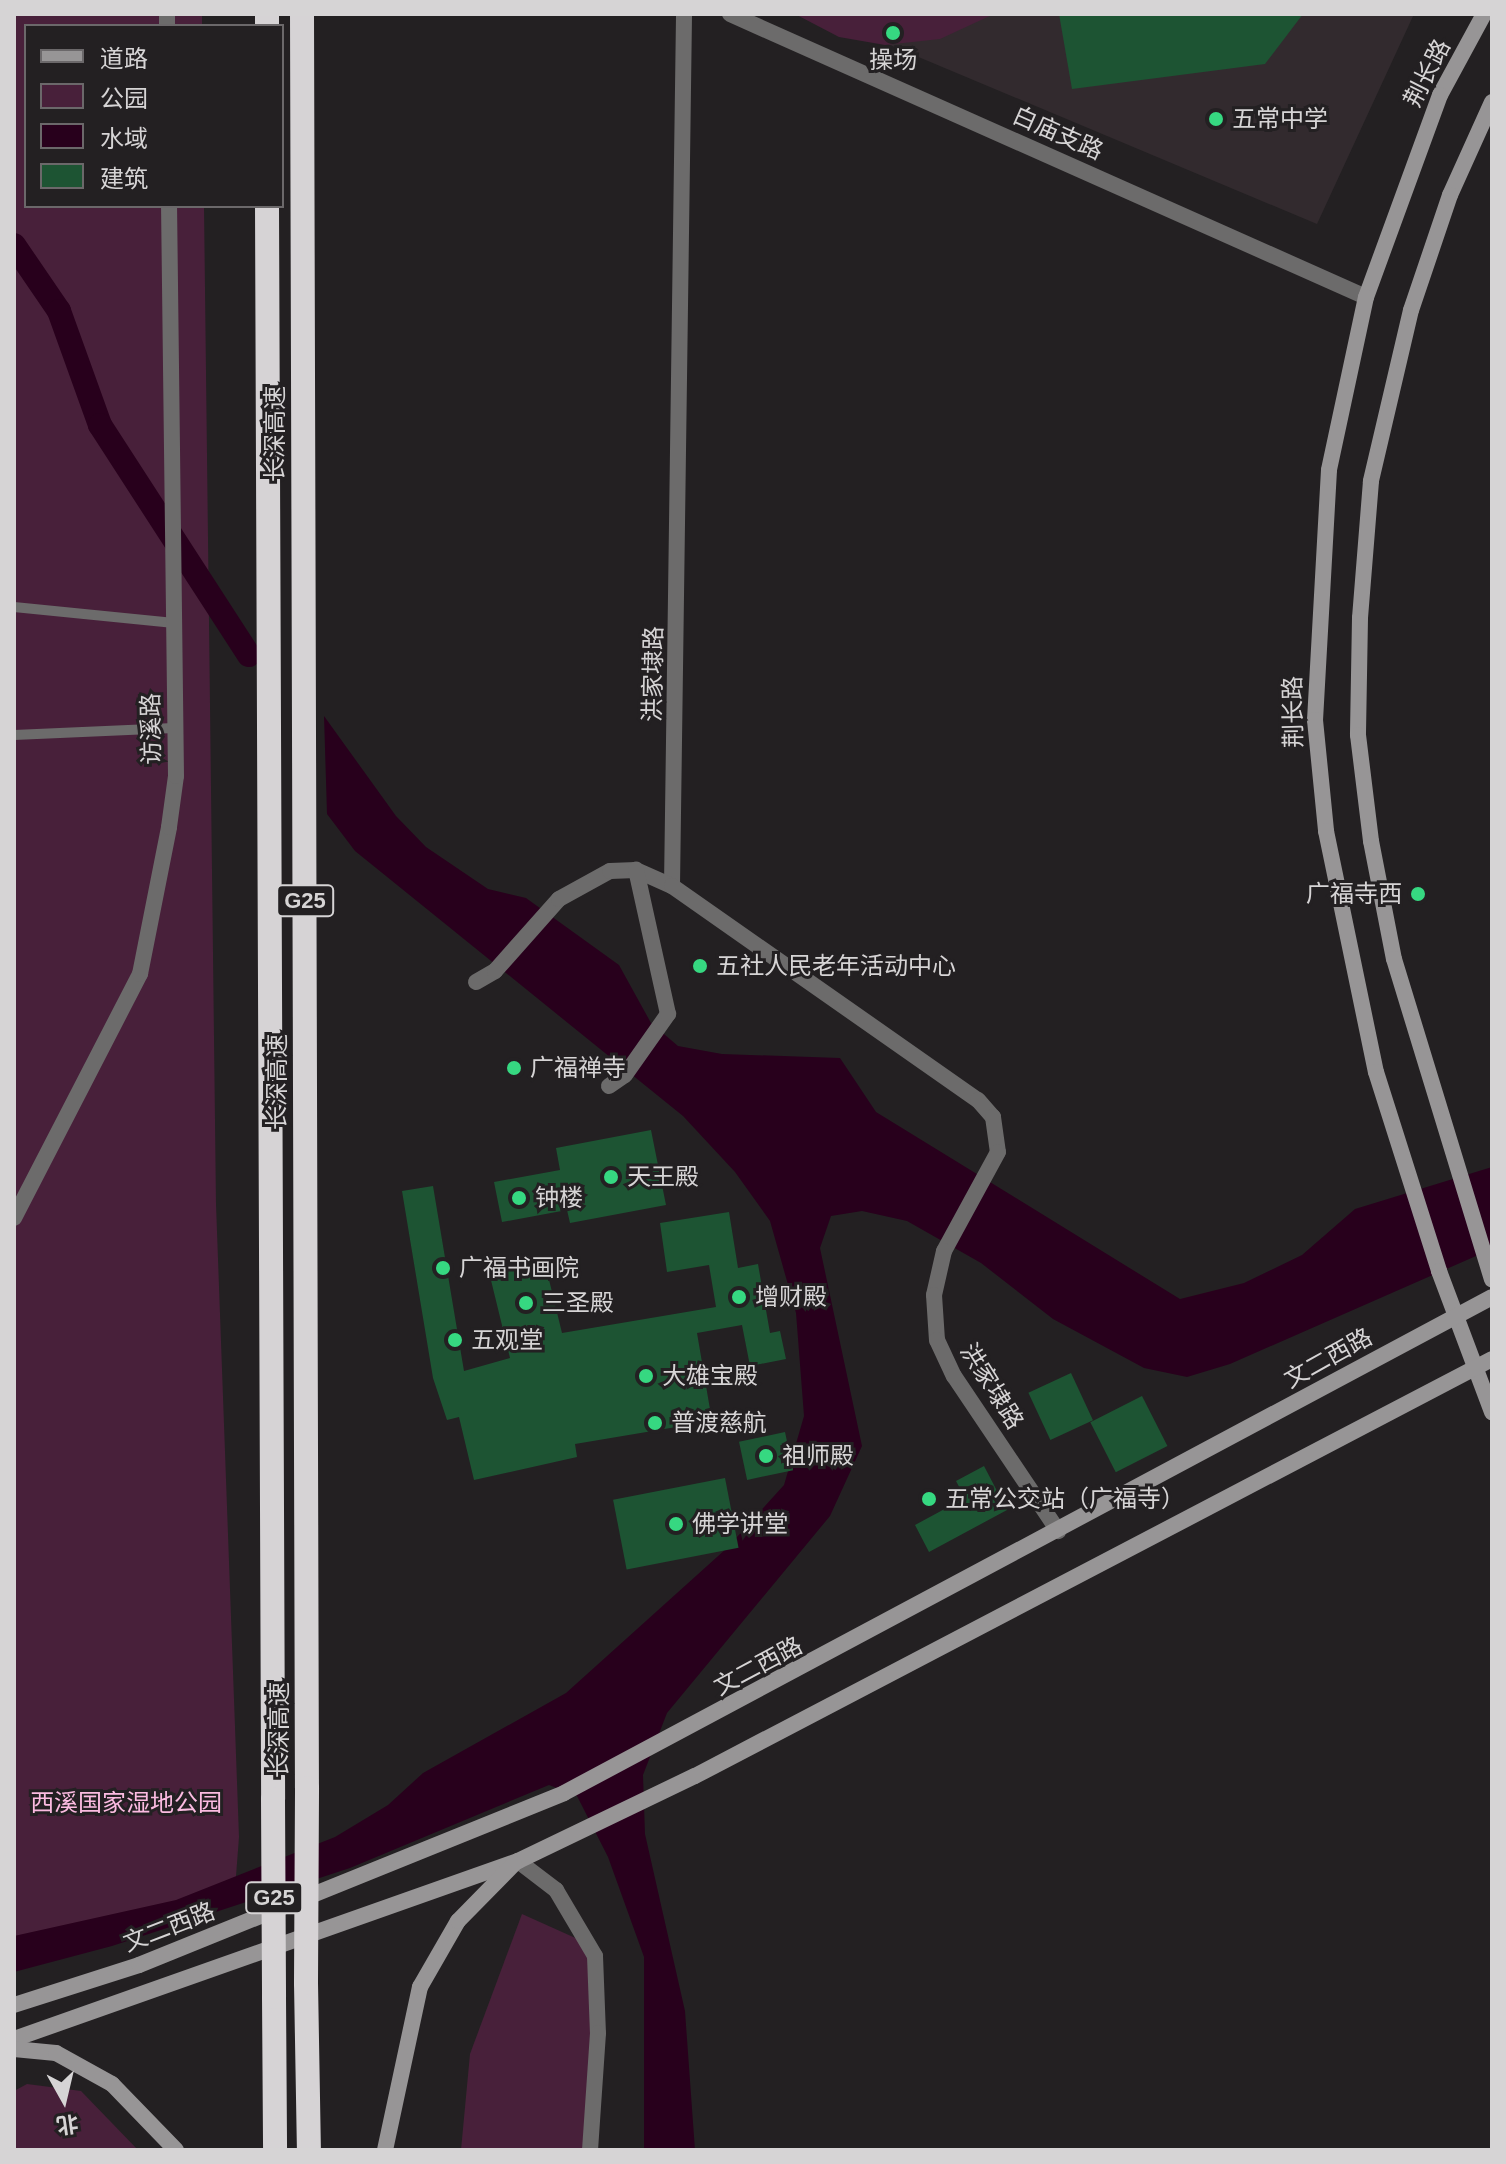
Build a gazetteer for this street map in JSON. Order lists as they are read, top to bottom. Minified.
{"streets":{"highway":["长深高速","G25"],"main road":["荆长路","文二西路"],"street":["白庙支路","洪家埭路","访溪路"]},"crossings":[["荆长路","白庙支路"],["荆长路","文二西路"],["洪家埭路","文二西路"]],"parks":["西溪国家湿地公园"],"places":["操场","五常中学","广福寺西","五社人民老年活动中心","广福禅寺","天王殿","钟楼","广福书画院","增财殿","三圣殿","五观堂","大雄宝殿","普渡慈航","祖师殿","五常公交站（广福寺）","佛学讲堂"],"legend":["道路","公园","水域","建筑"],"north":"bottom"}
